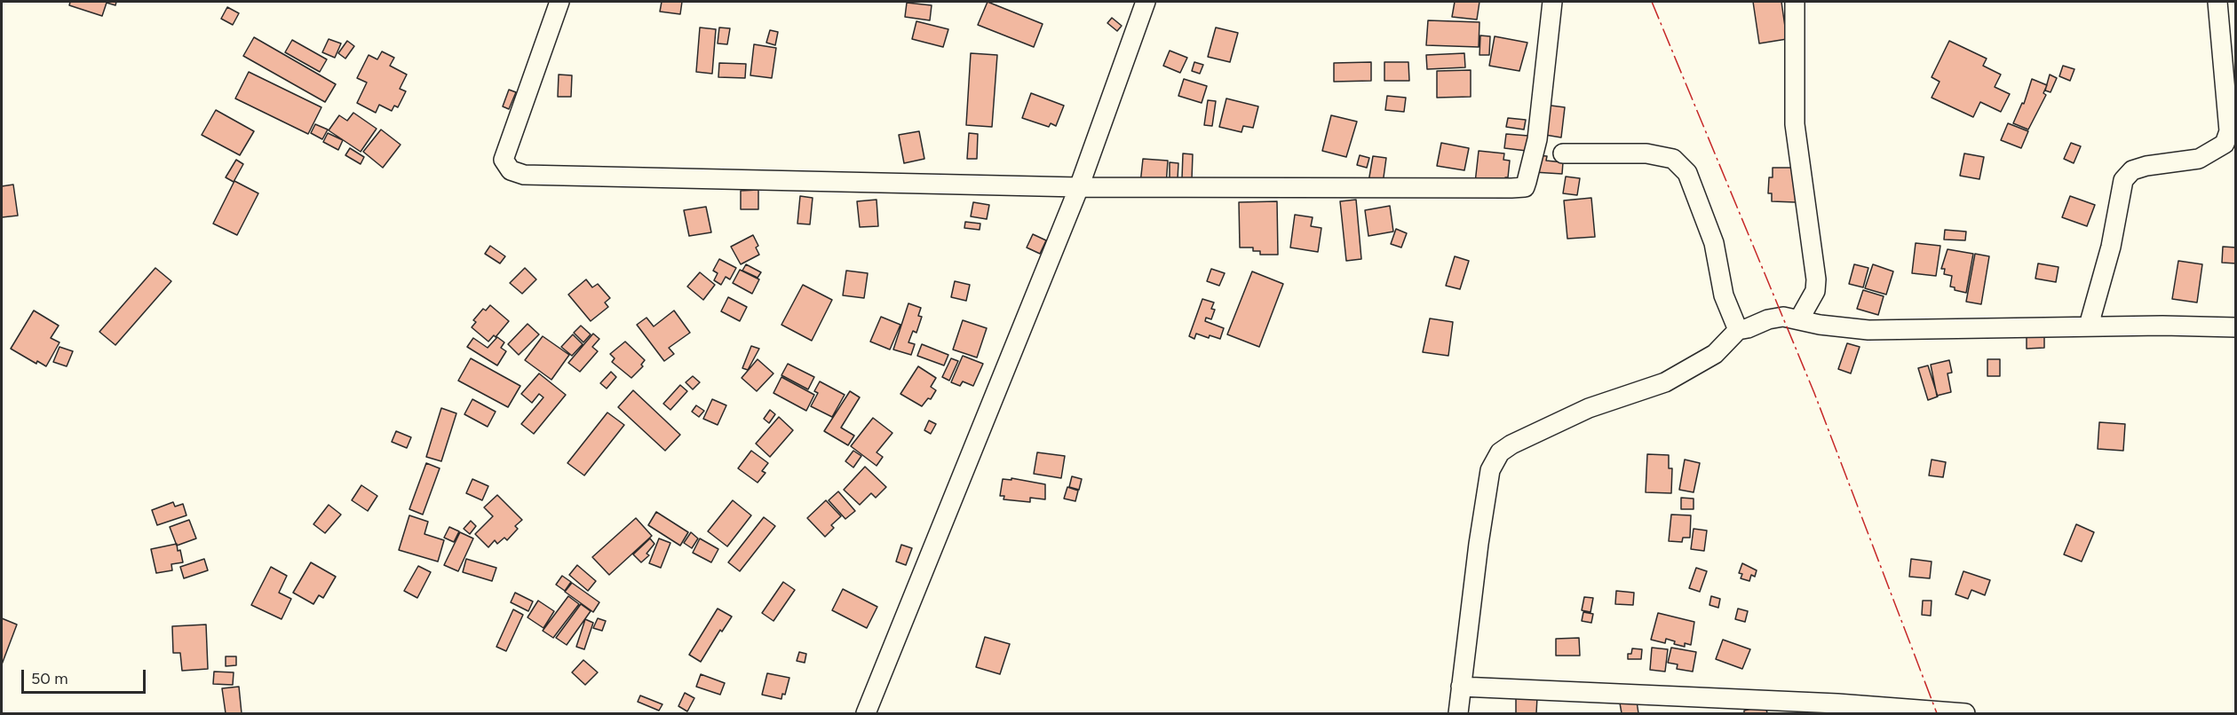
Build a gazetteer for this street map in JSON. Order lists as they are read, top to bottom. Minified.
{"scale_bar":"50 m"}
